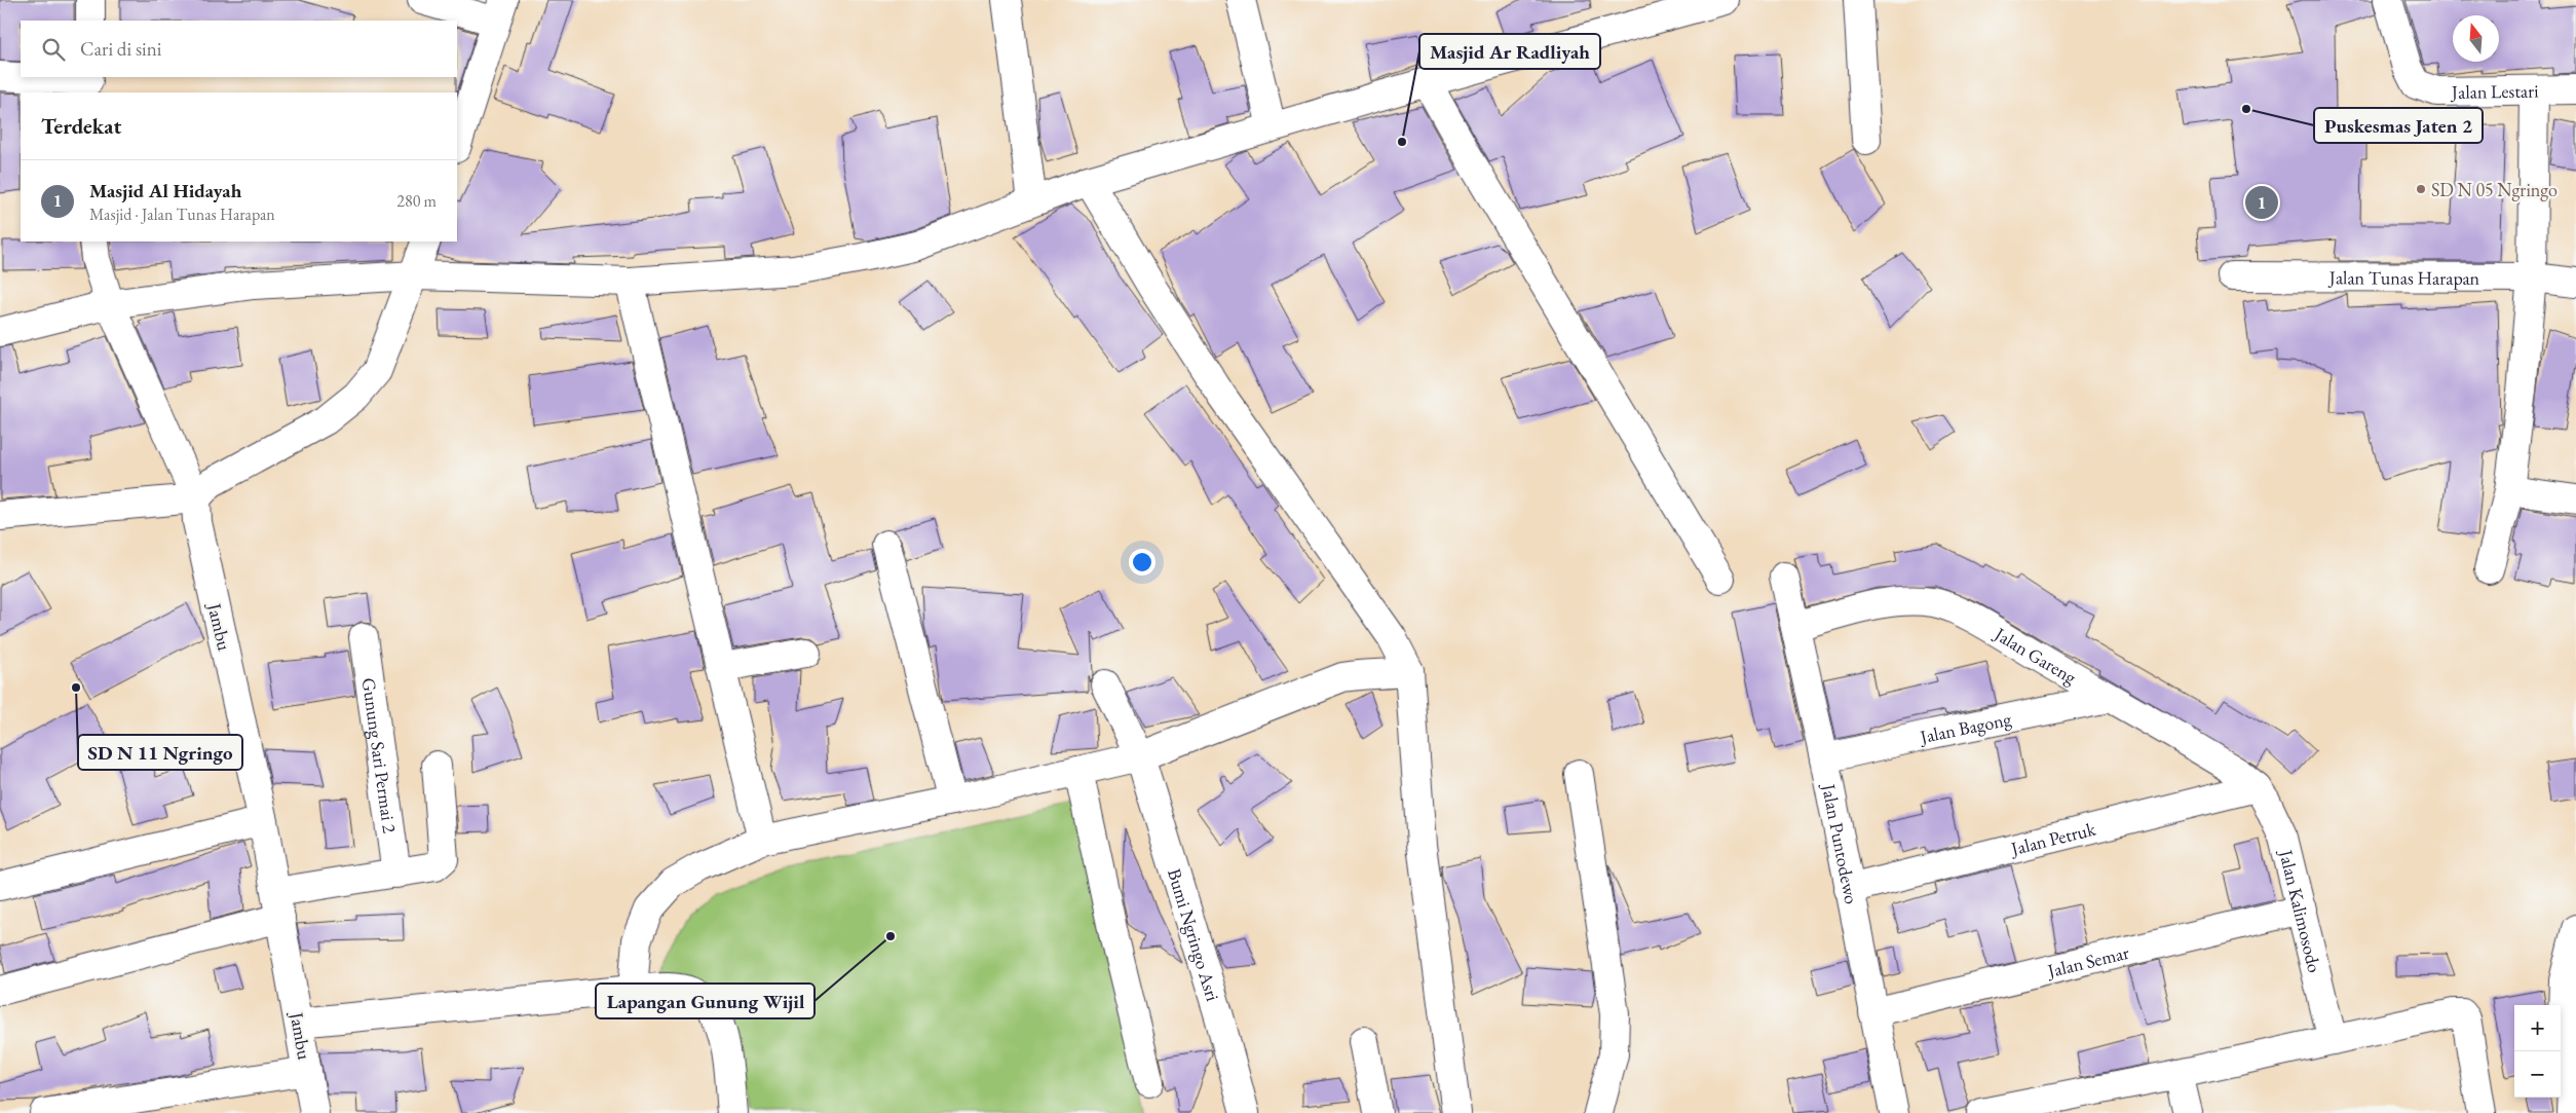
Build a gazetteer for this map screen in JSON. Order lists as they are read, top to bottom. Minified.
{"streets":{"street":["Jalan Lestari","Jalan Tunas Harapan","Jambu","Jalan Gareng","Jalan Bagong","Gunung Sari Permai 2","Jalan Petruk","Jalan Puntodewo","Jalan Kalimosodo","Bumi Ngringo Asri","Jalan Semar"]},"crossings":[["Jalan Gareng","Jalan Bagong"],["Jalan Gareng","Jalan Petruk"],["Jalan Gareng","Jalan Puntodewo"],["Jalan Gareng","Jalan Kalimosodo"],["Jalan Bagong","Jalan Puntodewo"],["Jalan Petruk","Jalan Puntodewo"],["Jalan Petruk","Jalan Kalimosodo"],["Jalan Puntodewo","Jalan Semar"],["Jalan Kalimosodo","Jalan Semar"]],"places":["Puskesmas Jaten 2","Masjid Ar Radliyah","SD N 05 Ngringo","SD N 11 Ngringo","Lapangan Gunung Wijil"],"north":"top","page":{"search":"Cari di sini","heading":"Terdekat","list":[{"mark":"1","name":"Masjid Al Hidayah","note":"Masjid · Jalan Tunas Harapan","value":"280 m"}],"pins":"1","map_buttons":["+","−"]}}
